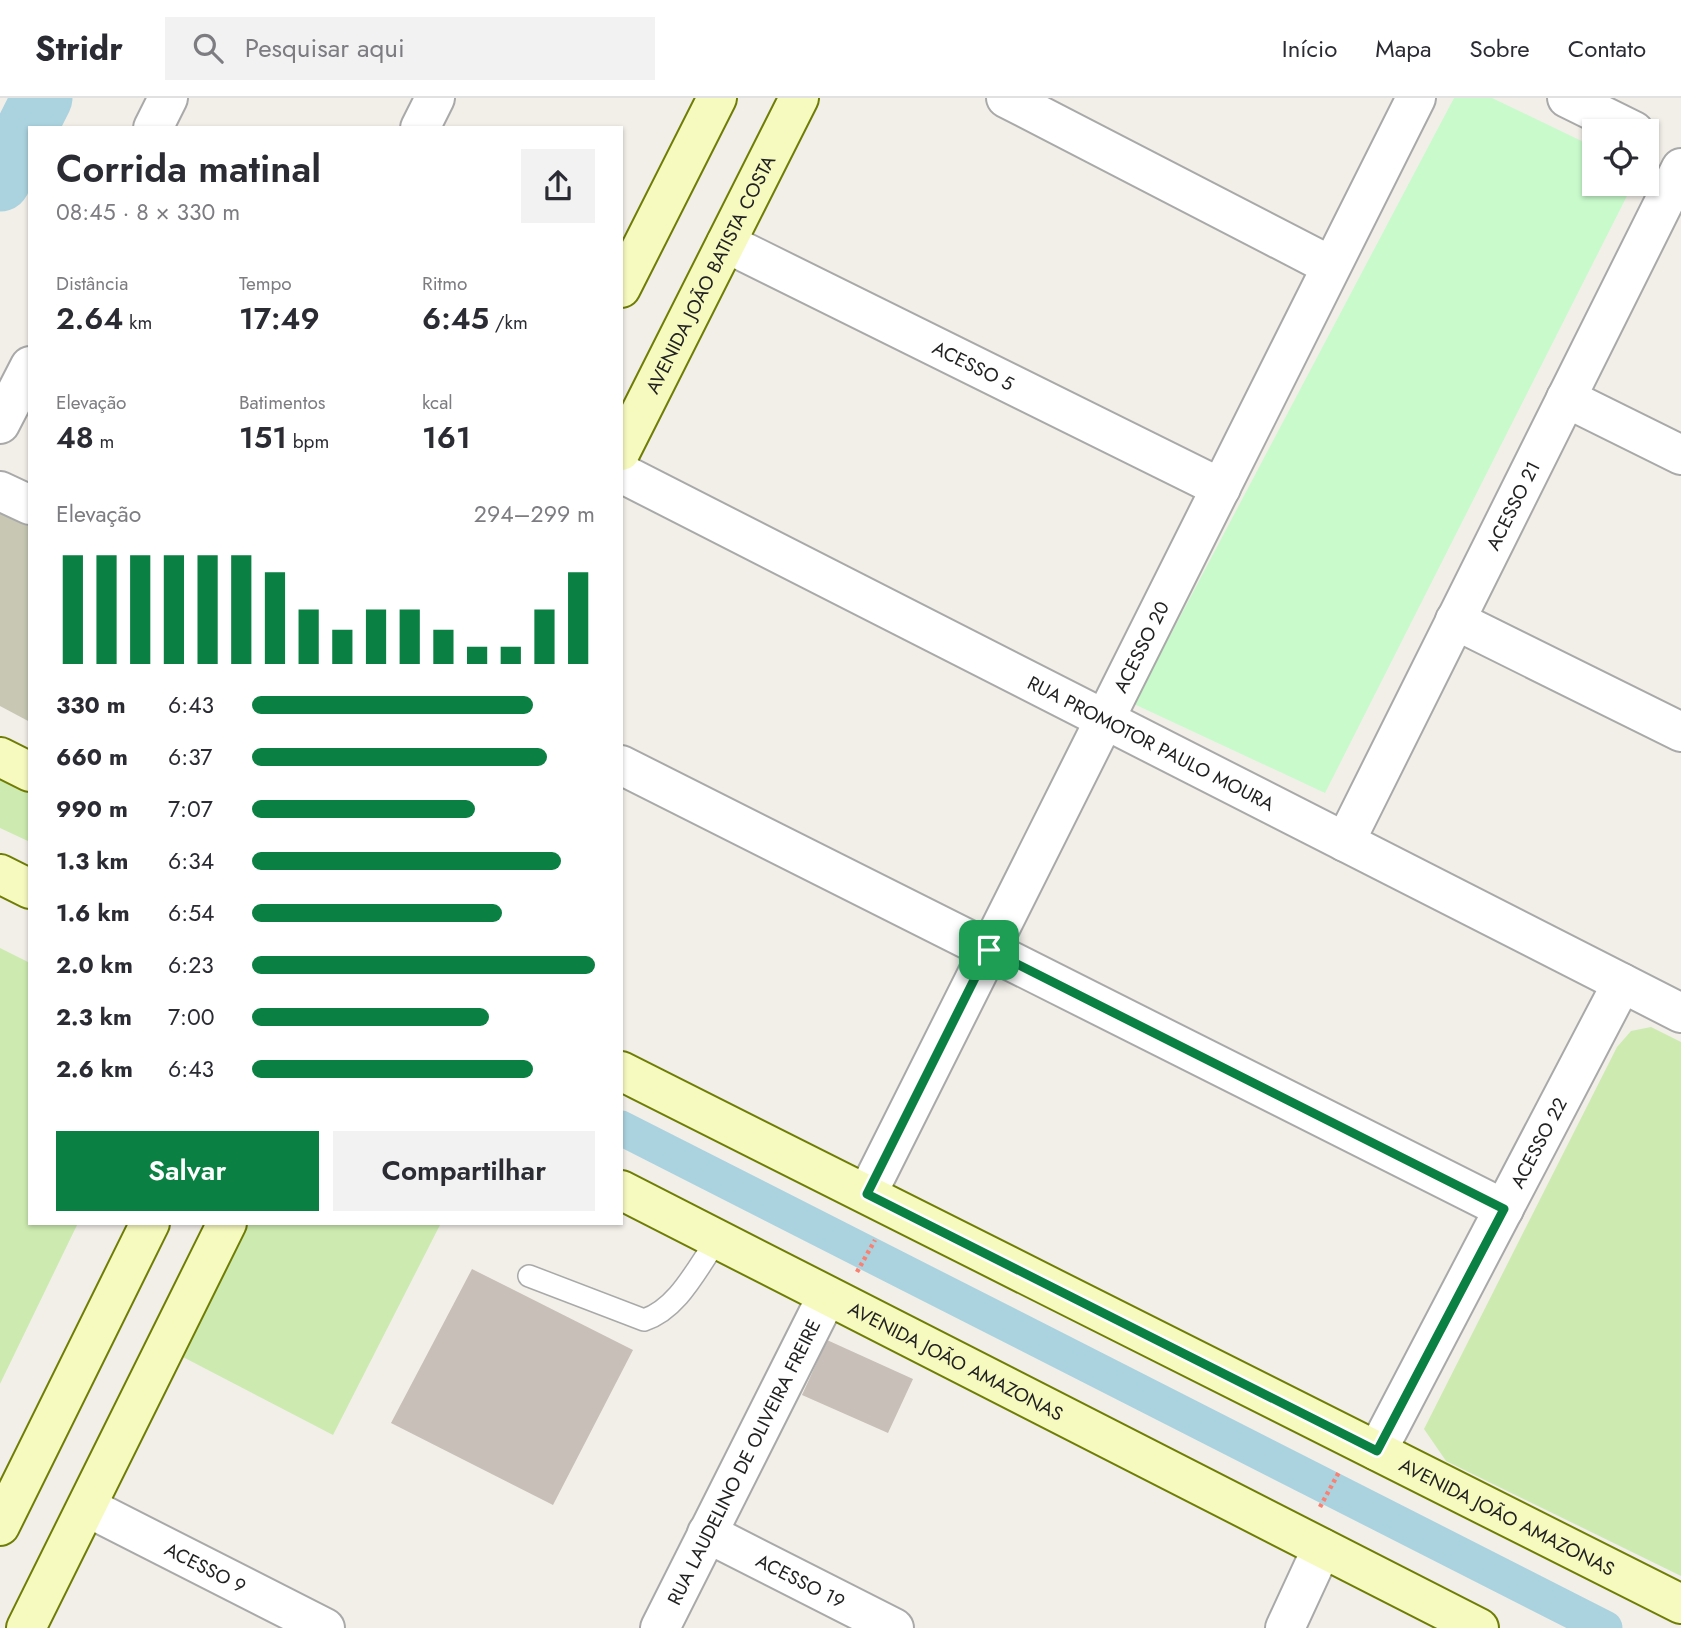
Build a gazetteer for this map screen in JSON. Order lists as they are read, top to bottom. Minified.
{"streets":{"street":["AVENIDA JOÃO BATISTA COSTA","ACESSO 5","ACESSO 21","ACESSO 20","RUA PROMOTOR PAULO MOURA","ACESSO 22","AVENIDA JOÃO AMAZONAS","RUA LAUDELINO DE OLIVEIRA FREIRE","ACESSO 9","ACESSO 19"]},"crossings":[["AVENIDA JOÃO BATISTA COSTA","ACESSO 5"],["ACESSO 5","ACESSO 20"],["ACESSO 21","RUA PROMOTOR PAULO MOURA"],["ACESSO 20","RUA PROMOTOR PAULO MOURA"],["ACESSO 20","AVENIDA JOÃO AMAZONAS"],["RUA PROMOTOR PAULO MOURA","ACESSO 22"],["ACESSO 22","AVENIDA JOÃO AMAZONAS"],["AVENIDA JOÃO AMAZONAS","RUA LAUDELINO DE OLIVEIRA FREIRE"],["RUA LAUDELINO DE OLIVEIRA FREIRE","ACESSO 19"]],"page":{"header":"Stridr","search":"Pesquisar aqui","nav":["Início","Mapa","Sobre","Contato"],"heading":["Corrida matinal","08:45 · 8 × 330 m"],"stats":[["Distância","2.64 km"],["Tempo","17:49"],["Ritmo","6:45 /km"],["Elevação","48 m"],["Batimentos","151 bpm"],["kcal","161"]],"chart":["Elevação","294–299 m"],"list":[{"name":"330 m","note":"6:43"},{"name":"660 m","note":"6:37"},{"name":"990 m","note":"7:07"},{"name":"1.3 km","note":"6:34"},{"name":"1.6 km","note":"6:54"},{"name":"2.0 km","note":"6:23"},{"name":"2.3 km","note":"7:00"},{"name":"2.6 km","note":"6:43"}],"buttons":["Salvar","Compartilhar"]}}
